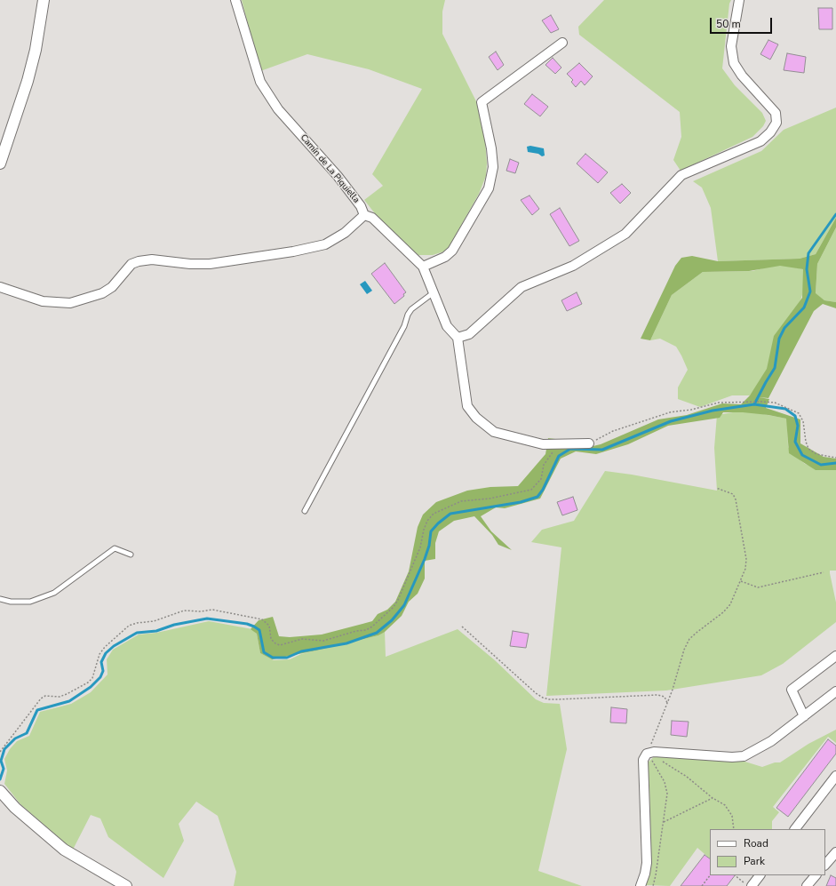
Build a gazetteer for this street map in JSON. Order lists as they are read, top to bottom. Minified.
{"streets":{"street":["Camín de La Piquiella"]},"legend":["Road","Park"],"scale_bar":"50 m"}
